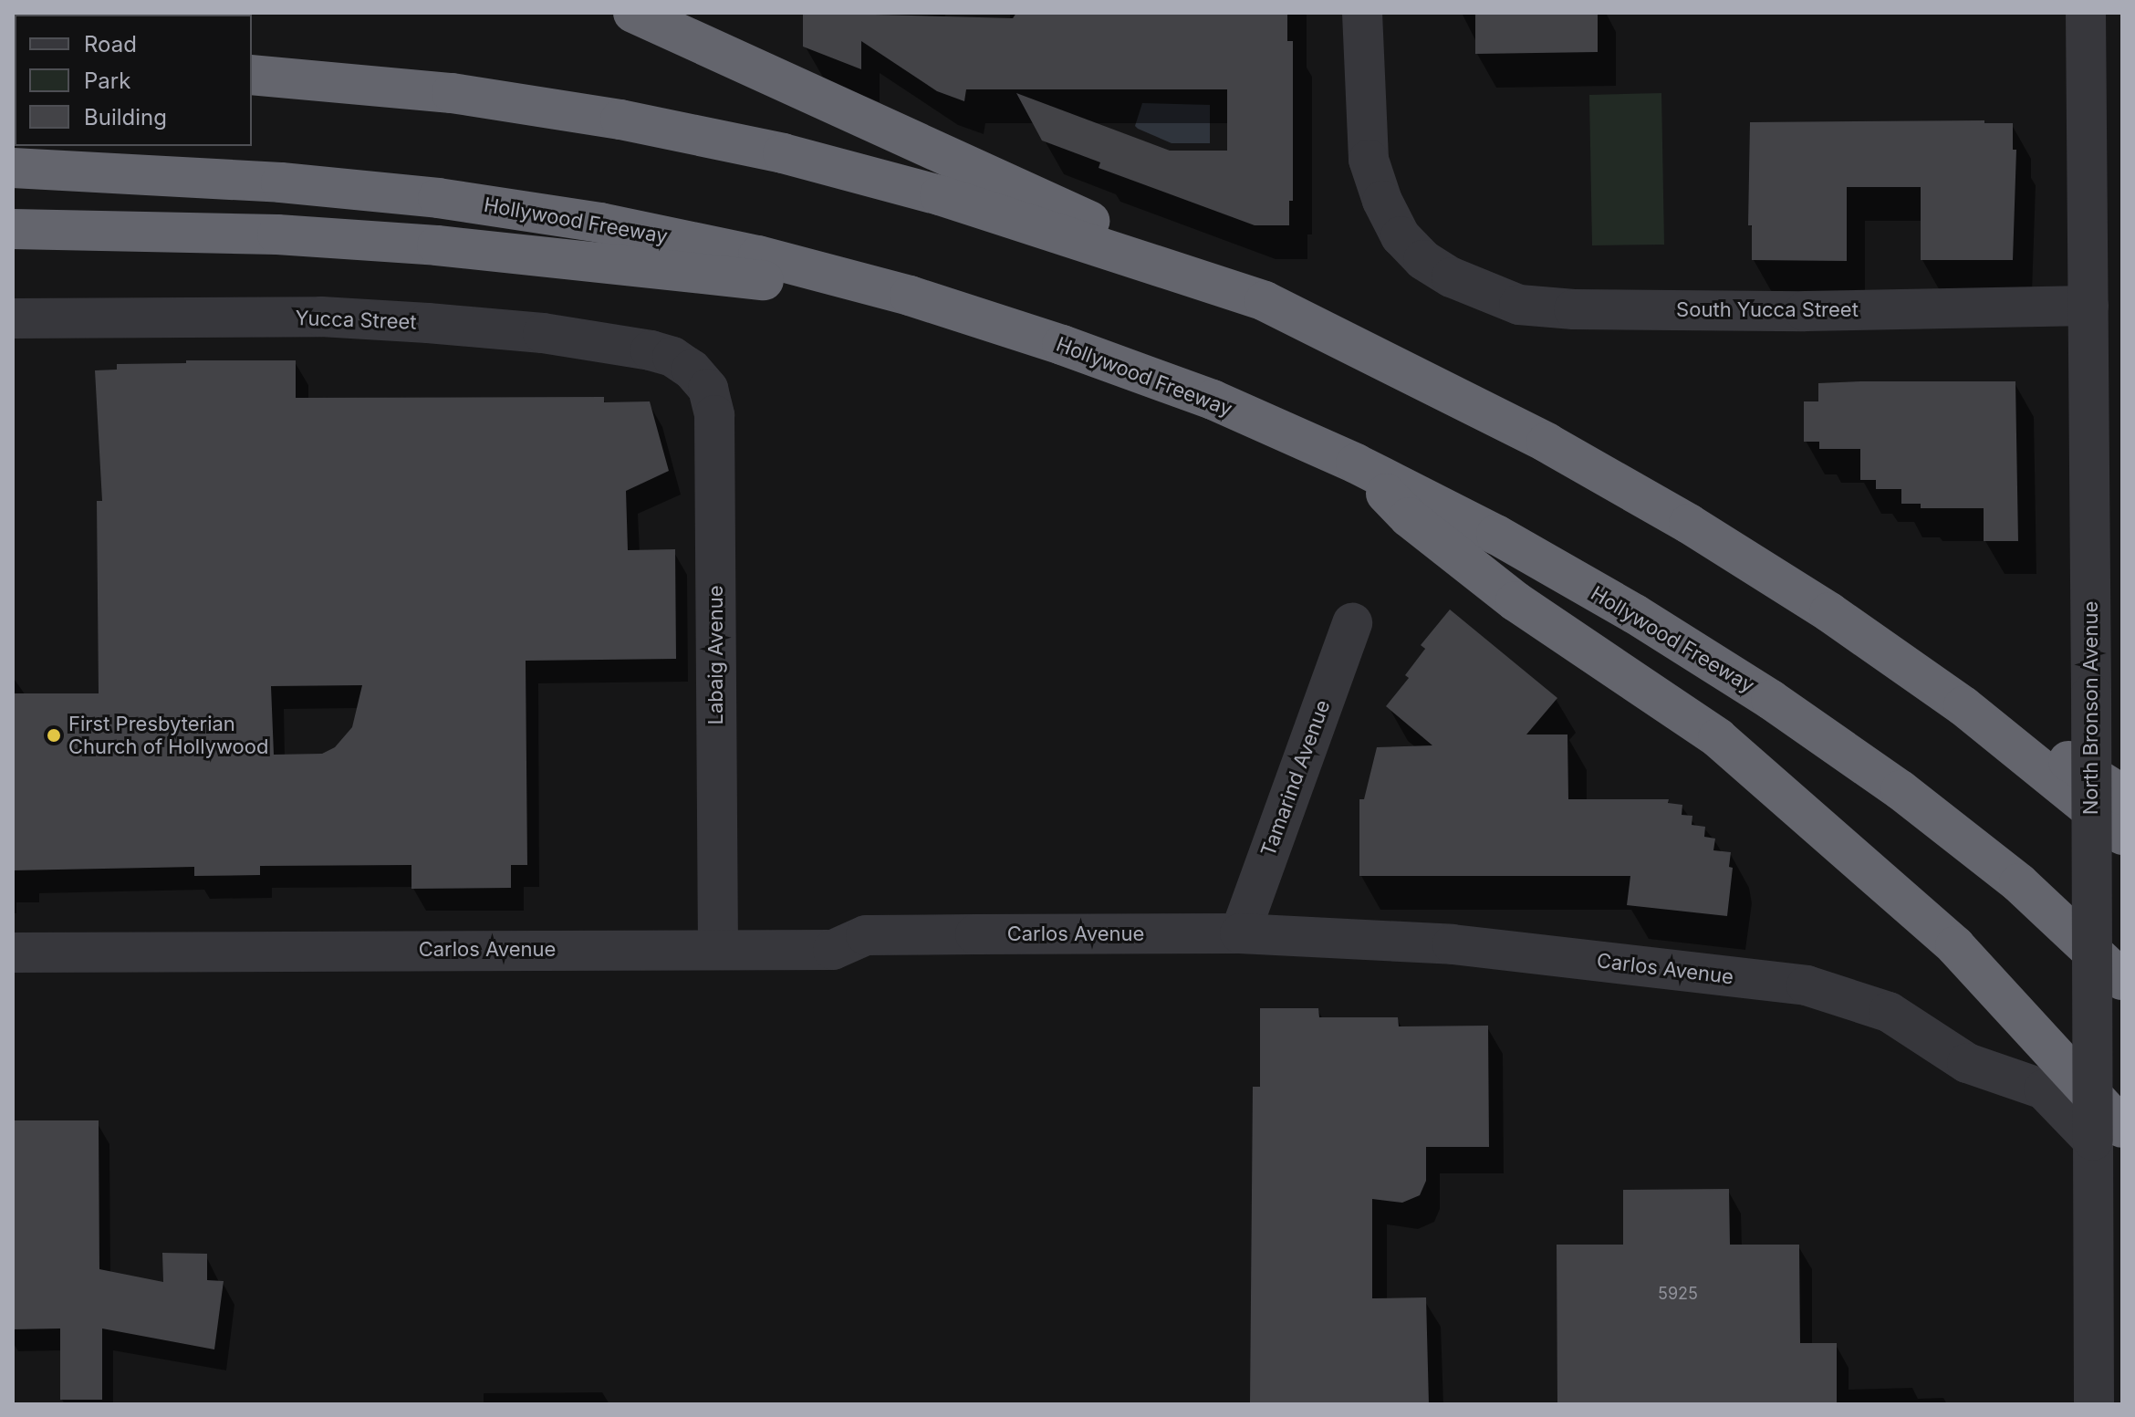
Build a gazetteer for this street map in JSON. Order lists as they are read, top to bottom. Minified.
{"streets":{"highway":["Hollywood Freeway"],"street":["South Yucca Street","Yucca Street","Labaig Avenue","North Bronson Avenue","Tamarind Avenue","Carlos Avenue"]},"crossings":[["South Yucca Street","North Bronson Avenue"],["Yucca Street","Labaig Avenue"],["Labaig Avenue","Carlos Avenue"],["North Bronson Avenue","Carlos Avenue"],["Tamarind Avenue","Carlos Avenue"]],"places":["First Presbyterian Church of Hollywood"],"house_numbers":["5925"],"legend":["Road","Park","Building"]}
